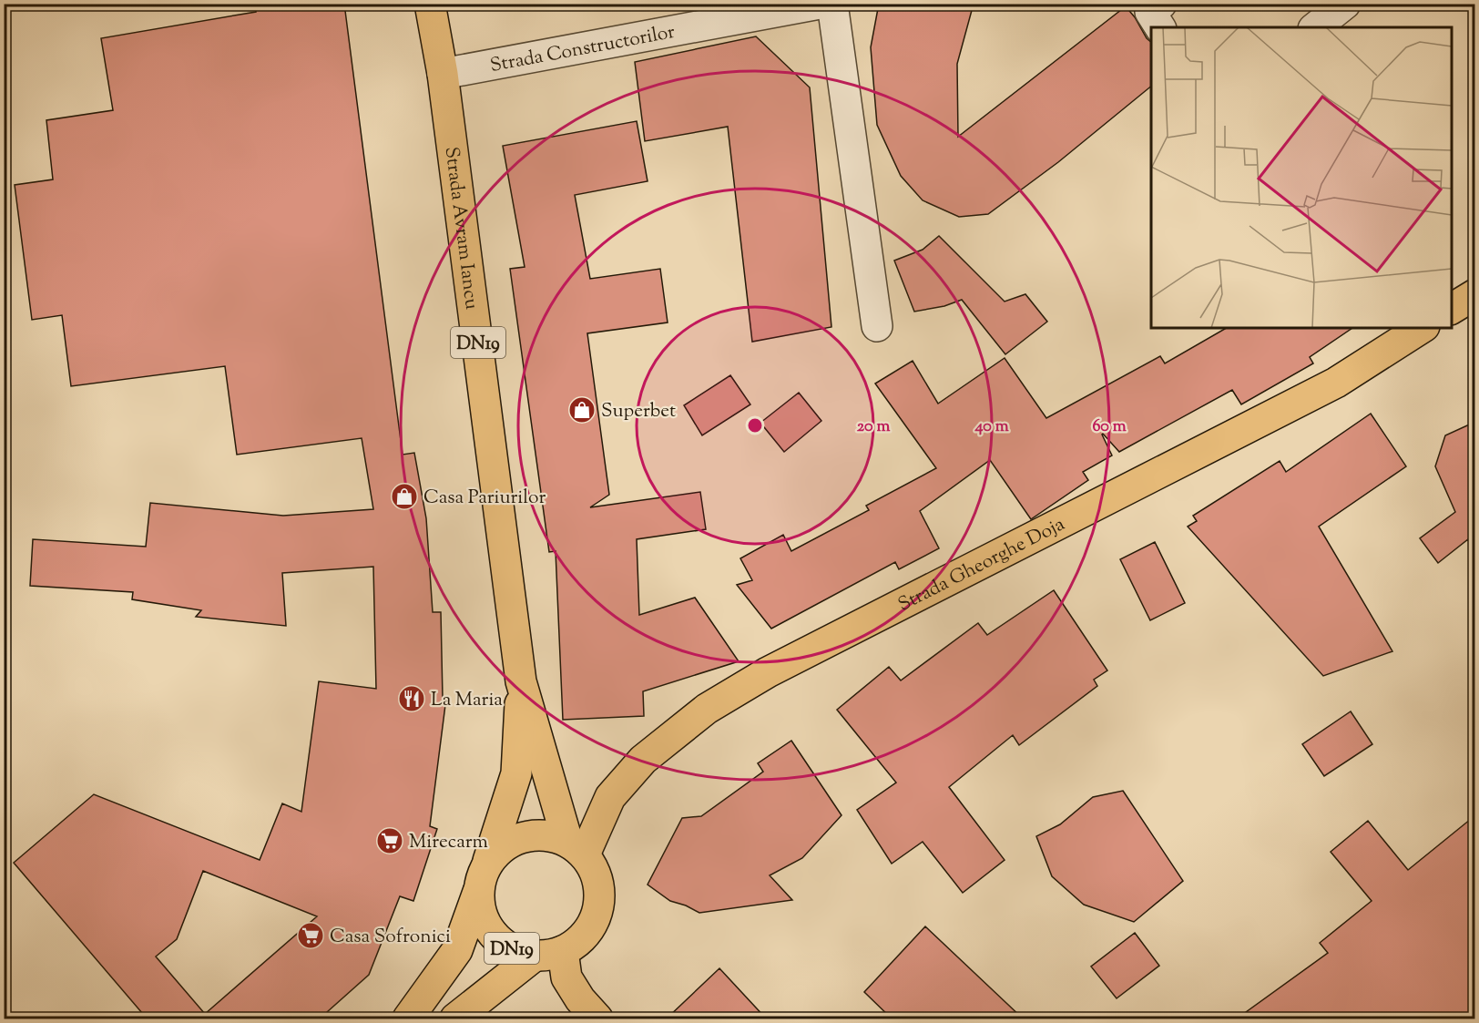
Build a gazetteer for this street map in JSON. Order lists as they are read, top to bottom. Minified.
{"streets":{"main road":["Strada Avram Iancu","DN19","Strada Gheorghe Doja"],"street":["Strada Constructorilor"]},"crossings":[["Strada Constructorilor","Strada Avram Iancu"],["Strada Avram Iancu","DN19"],["Strada Avram Iancu","Strada Gheorghe Doja"],["DN19","Strada Gheorghe Doja"]],"places":{"shop":["Superbet","Casa Pariurilor"],"restaurant":["La Maria"],"supermarket":["Mirecarm","Casa Sofronici"]},"rings":["20 m","40 m","60 m"]}
